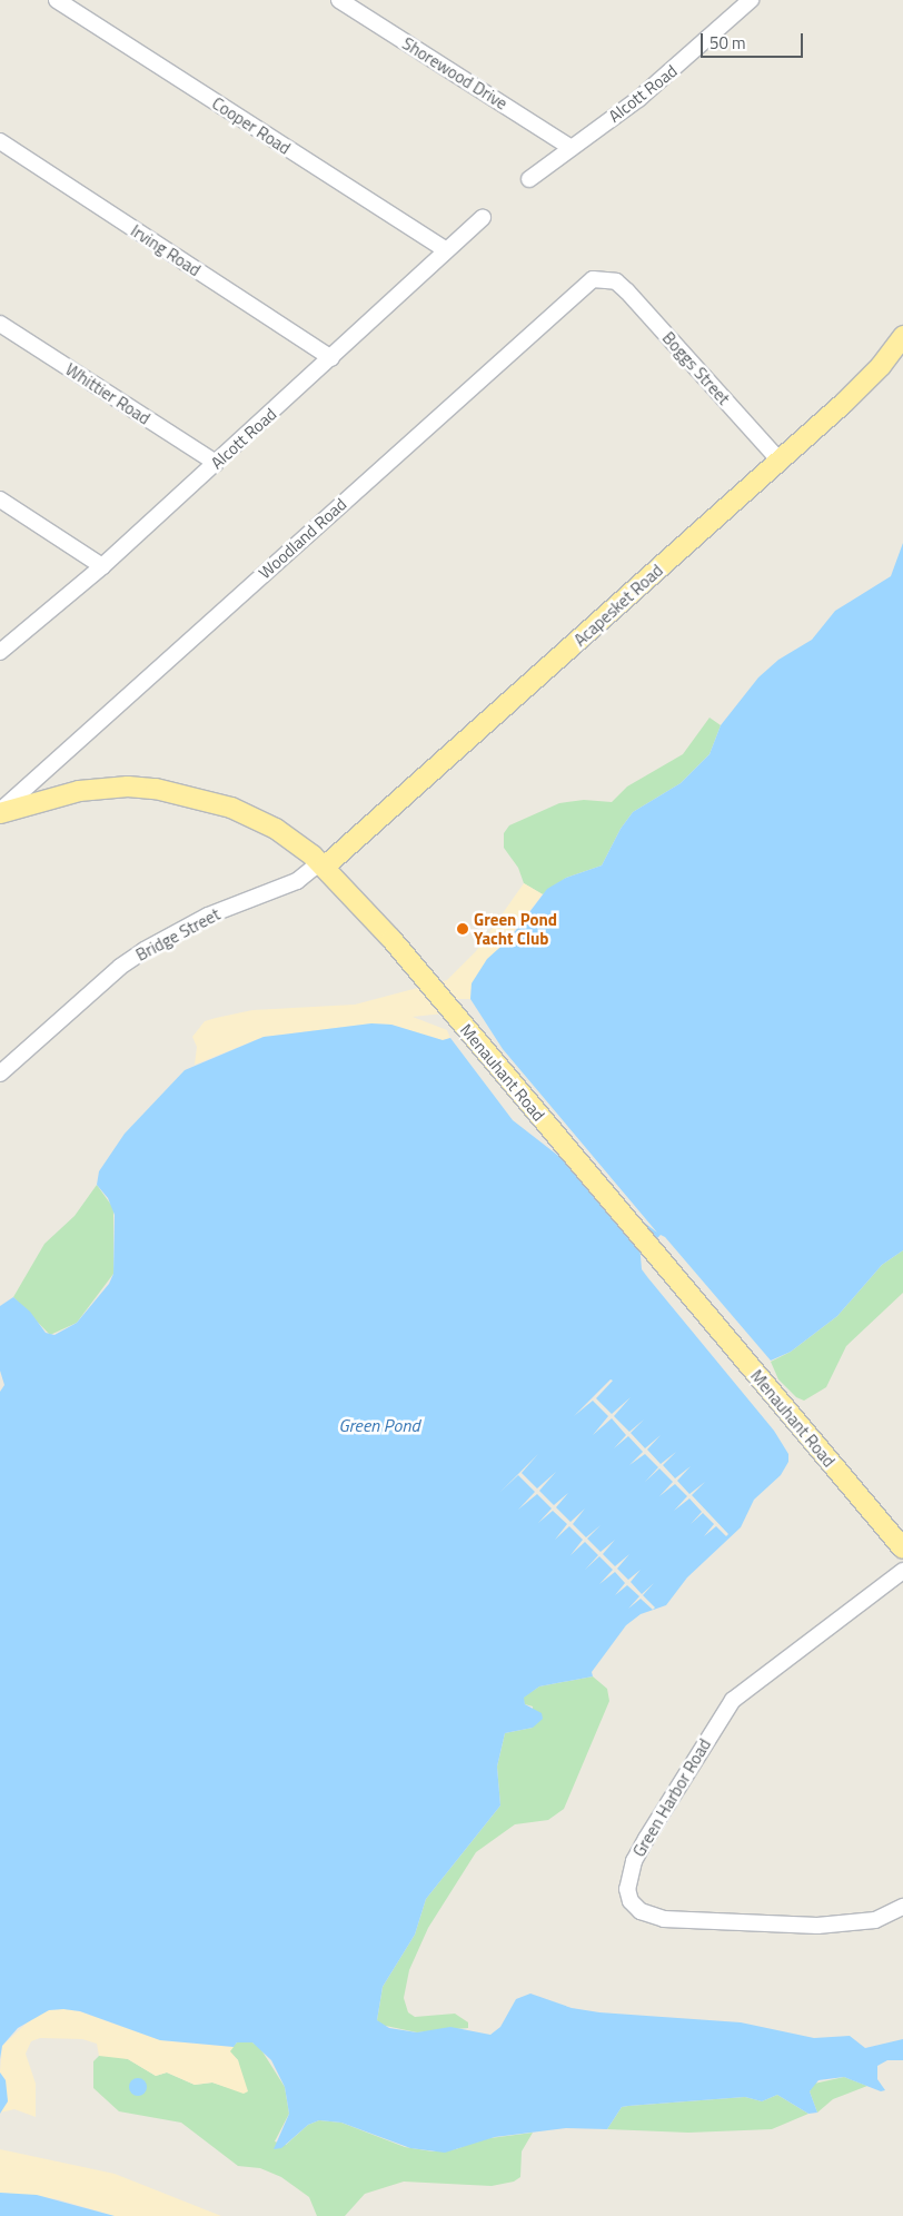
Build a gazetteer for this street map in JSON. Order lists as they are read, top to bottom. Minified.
{"streets":{"main road":["Acapesket Road","Menauhant Road"],"street":["Shorewood Drive","Alcott Road","Cooper Road","Irving Road","Boggs Street","Whittier Road","Woodland Road","Bridge Street","Green Harbor Road"]},"crossings":[["Shorewood Drive","Alcott Road"],["Alcott Road","Cooper Road"],["Alcott Road","Irving Road"],["Alcott Road","Whittier Road"],["Boggs Street","Woodland Road"],["Boggs Street","Acapesket Road"],["Woodland Road","Menauhant Road"],["Acapesket Road","Bridge Street"],["Acapesket Road","Menauhant Road"],["Bridge Street","Menauhant Road"]],"water":["Green Pond"],"places":["Green Pond Yacht Club"],"scale_bar":"50 m"}
